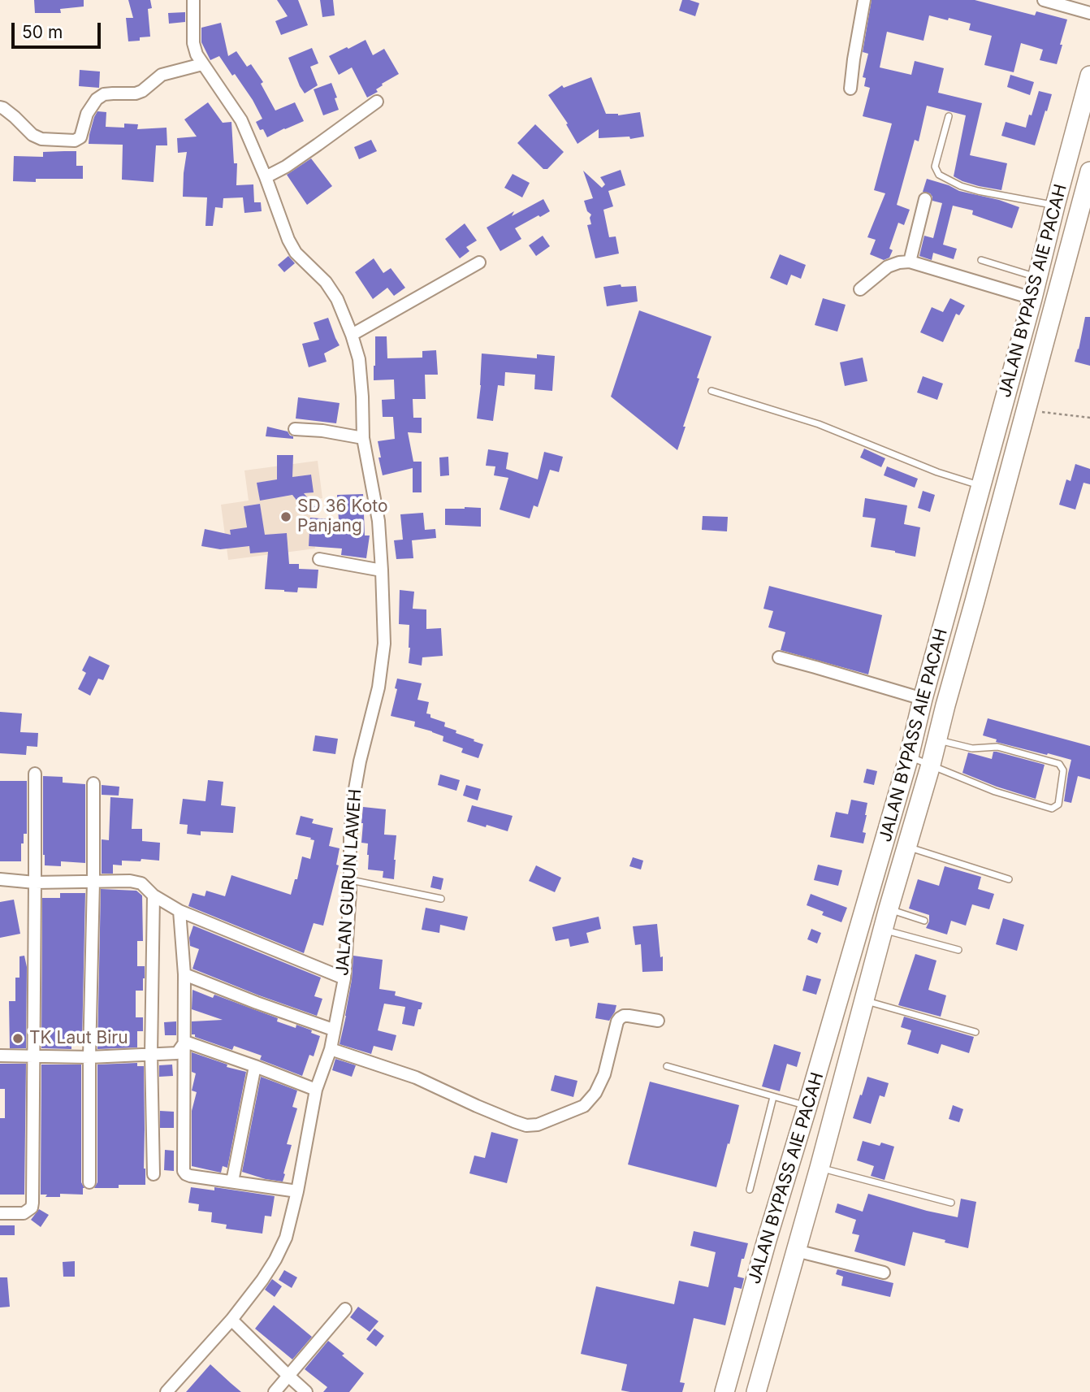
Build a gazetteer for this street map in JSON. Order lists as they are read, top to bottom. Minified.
{"streets":{"highway":["JALAN BYPASS AIE PACAH"],"street":["JALAN GURUN LAWEH"]},"places":["SD 36 Koto Panjang","TK Laut Biru"],"scale_bar":"50 m"}
